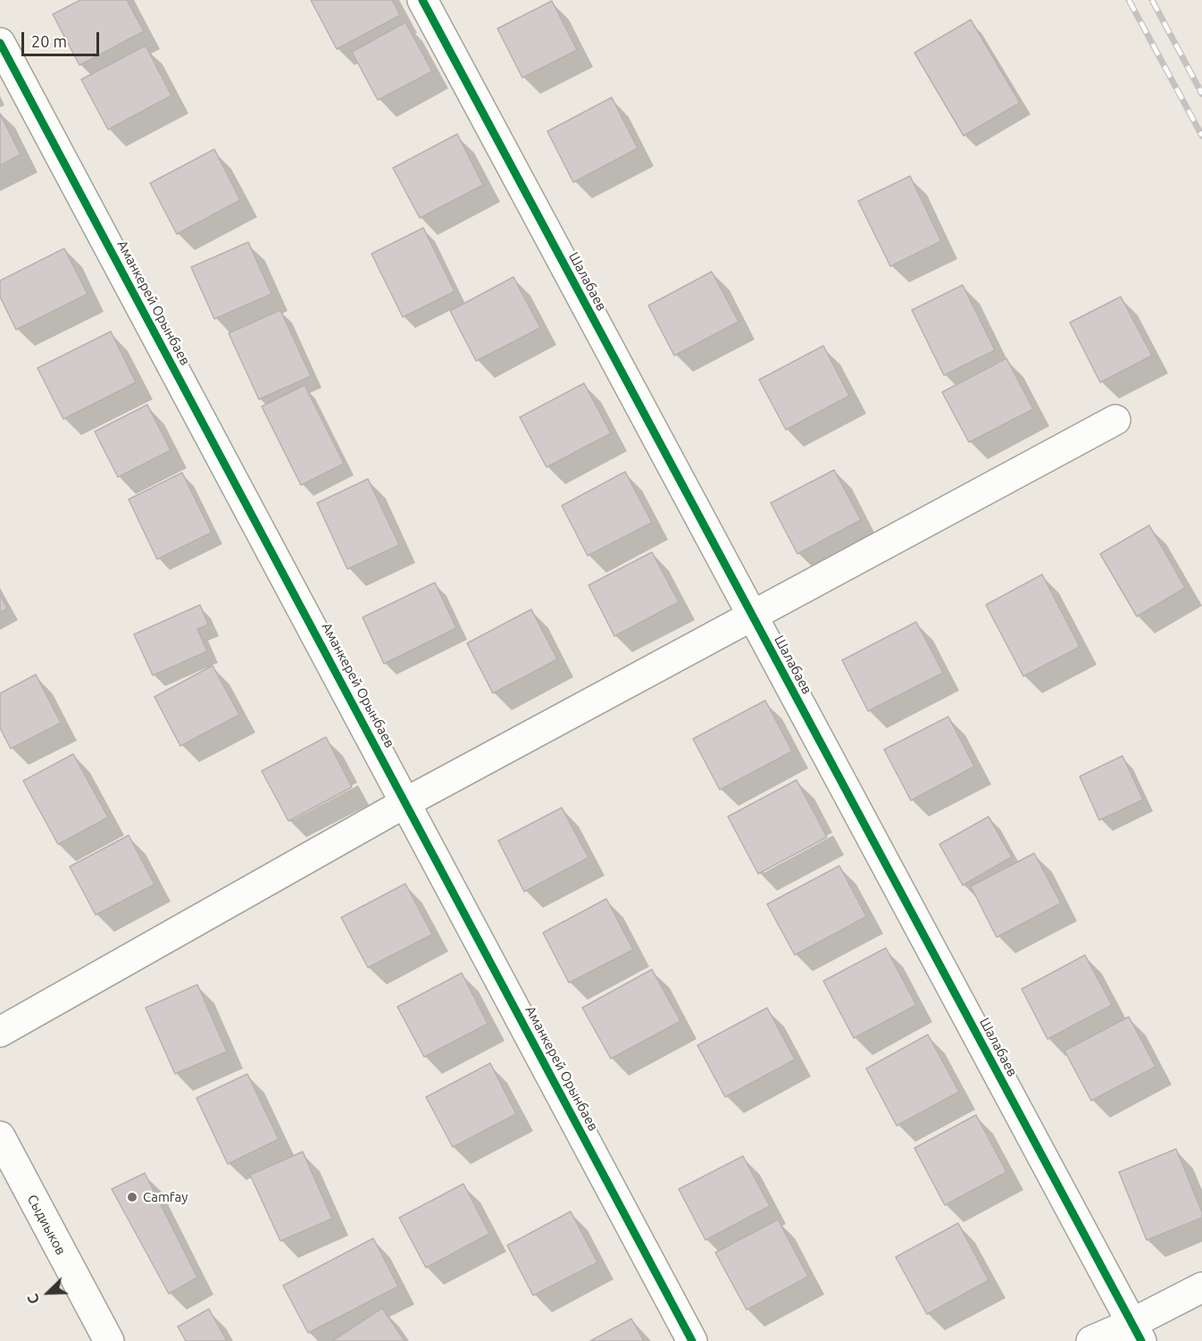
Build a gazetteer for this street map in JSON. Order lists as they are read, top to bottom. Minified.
{"streets":{"street":["Шалабаев","Аманкерей Орынбаев","Сыдиыков"]},"places":["Camfay"],"scale_bar":"20 m","north":"bottom left"}
